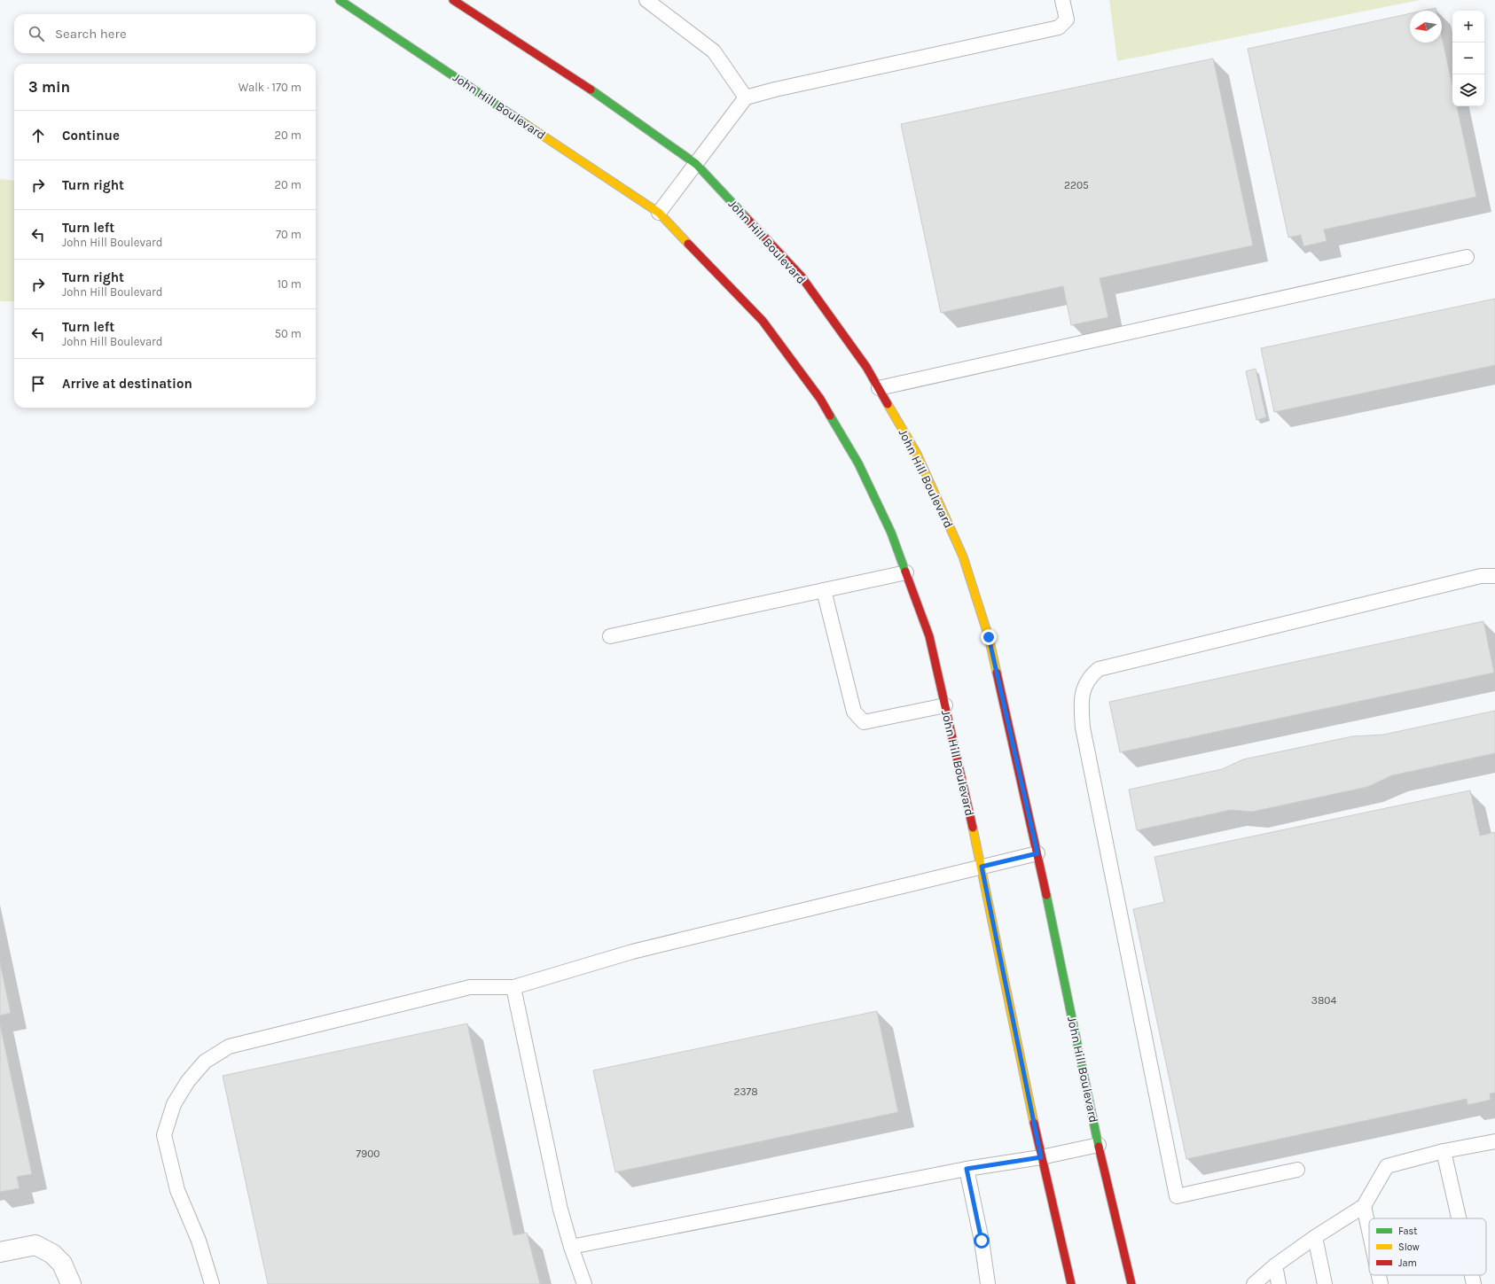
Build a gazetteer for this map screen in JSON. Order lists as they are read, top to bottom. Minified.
{"streets":{"street":["John Hill Boulevard"]},"house_numbers":["2205","3804","2378","7900"],"legend":["Fast","Slow","Jam"],"north":"left","page":{"map_buttons":["+","−"],"search":"Search here","heading":["3 min","Walk · 170 m"],"list":[["Continue","20 m"],["Turn right","20 m"],["Turn left","John Hill Boulevard","70 m"],["Turn right","John Hill Boulevard","10 m"],["Turn left","John Hill Boulevard","50 m"],"Arrive at destination"]}}
